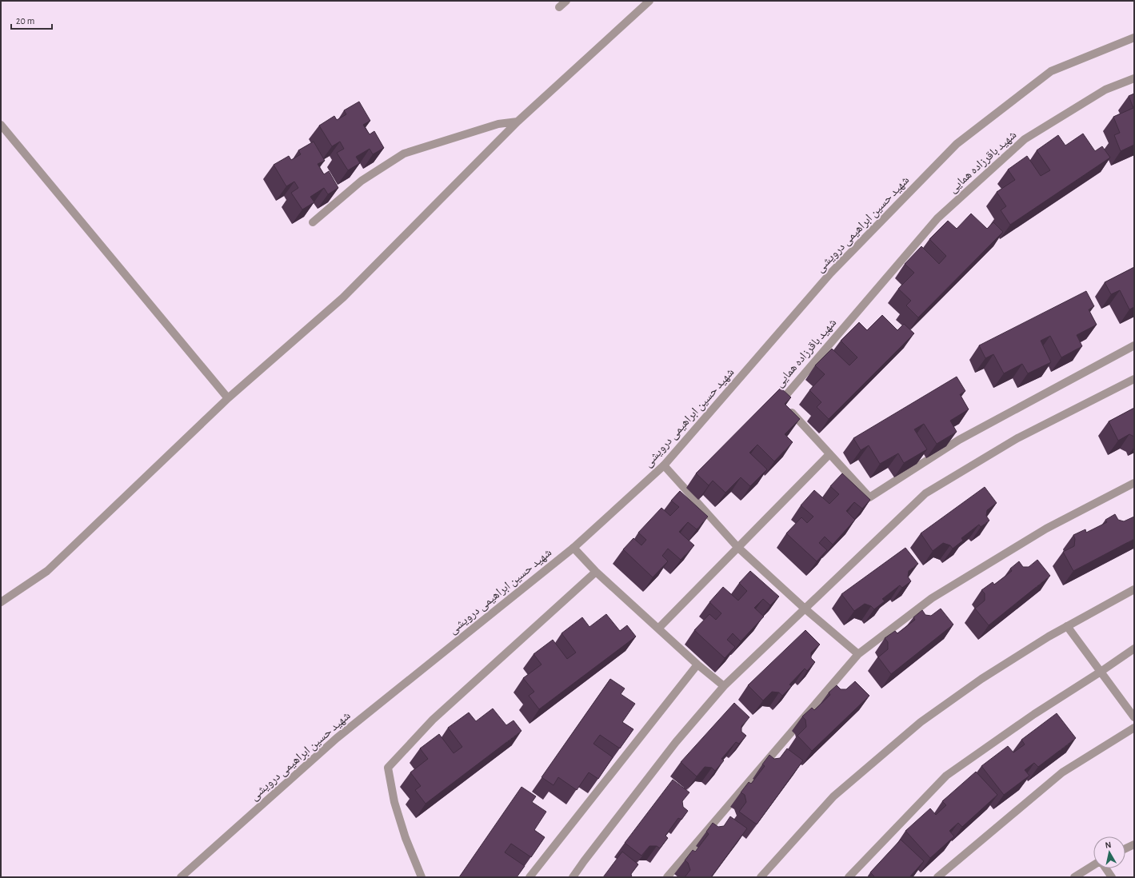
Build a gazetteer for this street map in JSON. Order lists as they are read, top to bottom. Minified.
{"streets":{"street":["شهید باقرزاده همایی","شهید حسین ابراهیمی درویشی"]},"scale_bar":"20 m","north":"top"}
